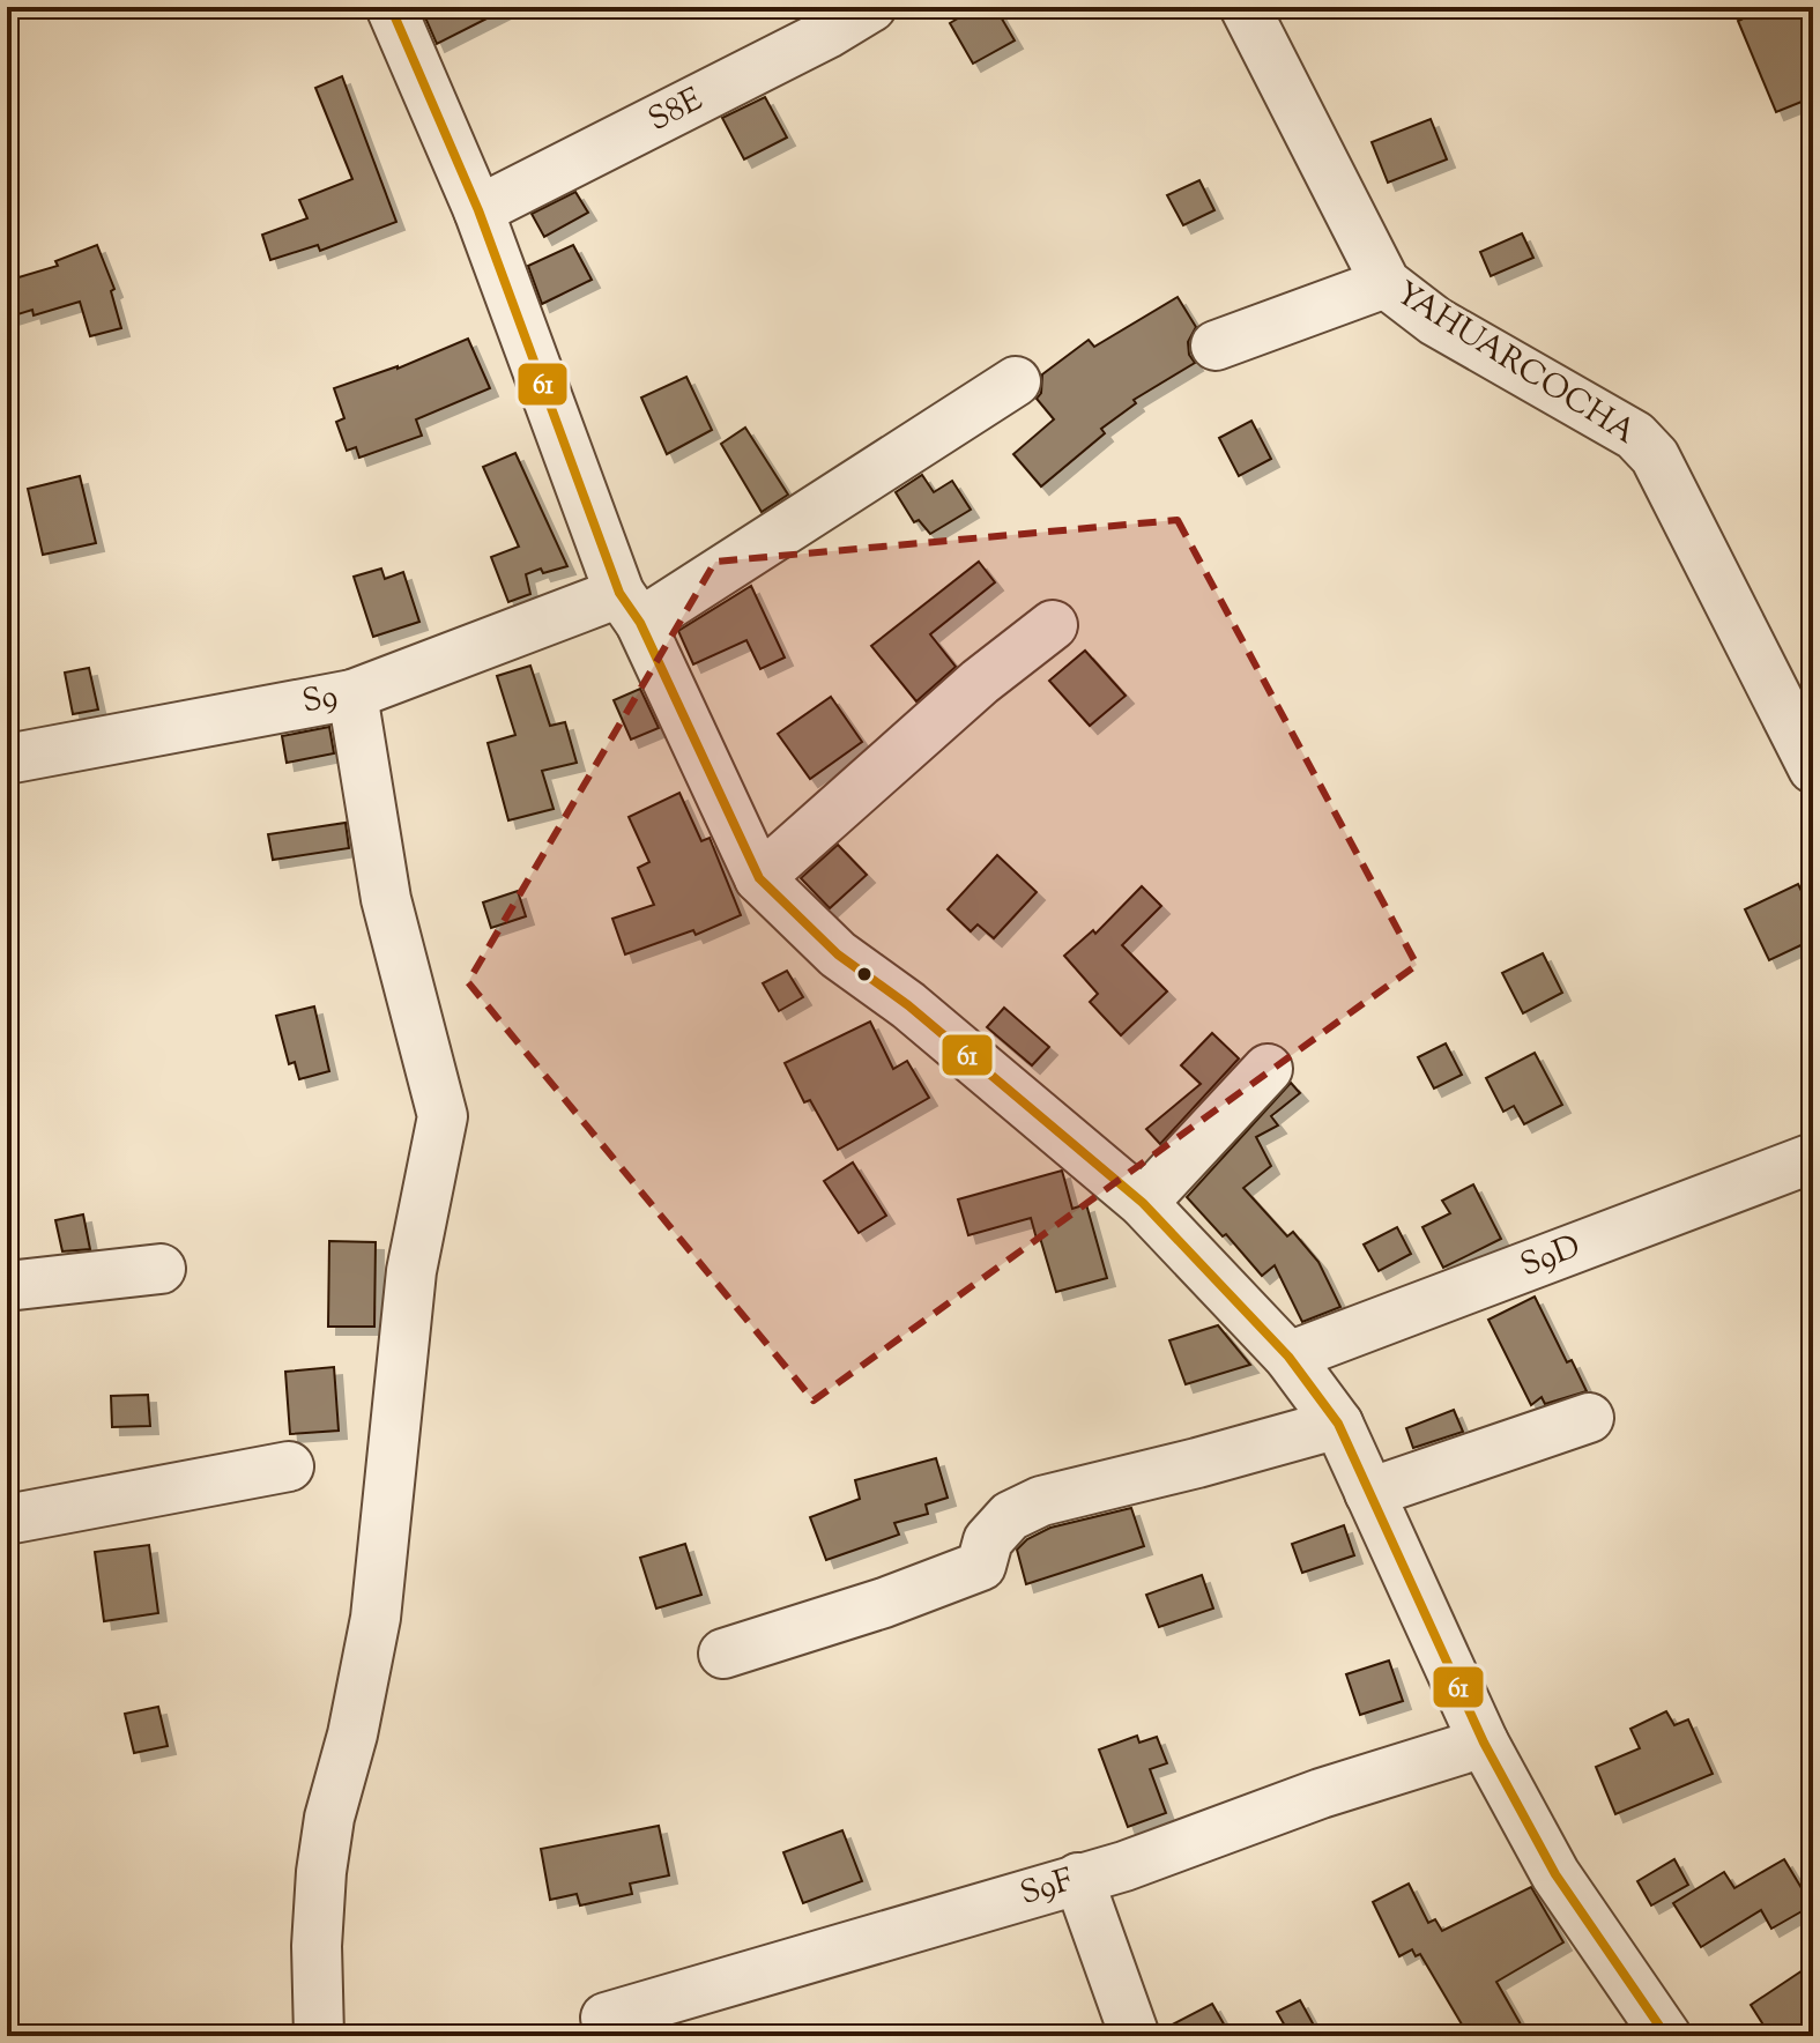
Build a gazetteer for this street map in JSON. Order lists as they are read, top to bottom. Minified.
{"streets":{"street":["S8E","YAHUARCOCHA","S9","S9D","S9F"]},"lines":["transit line 61"]}
